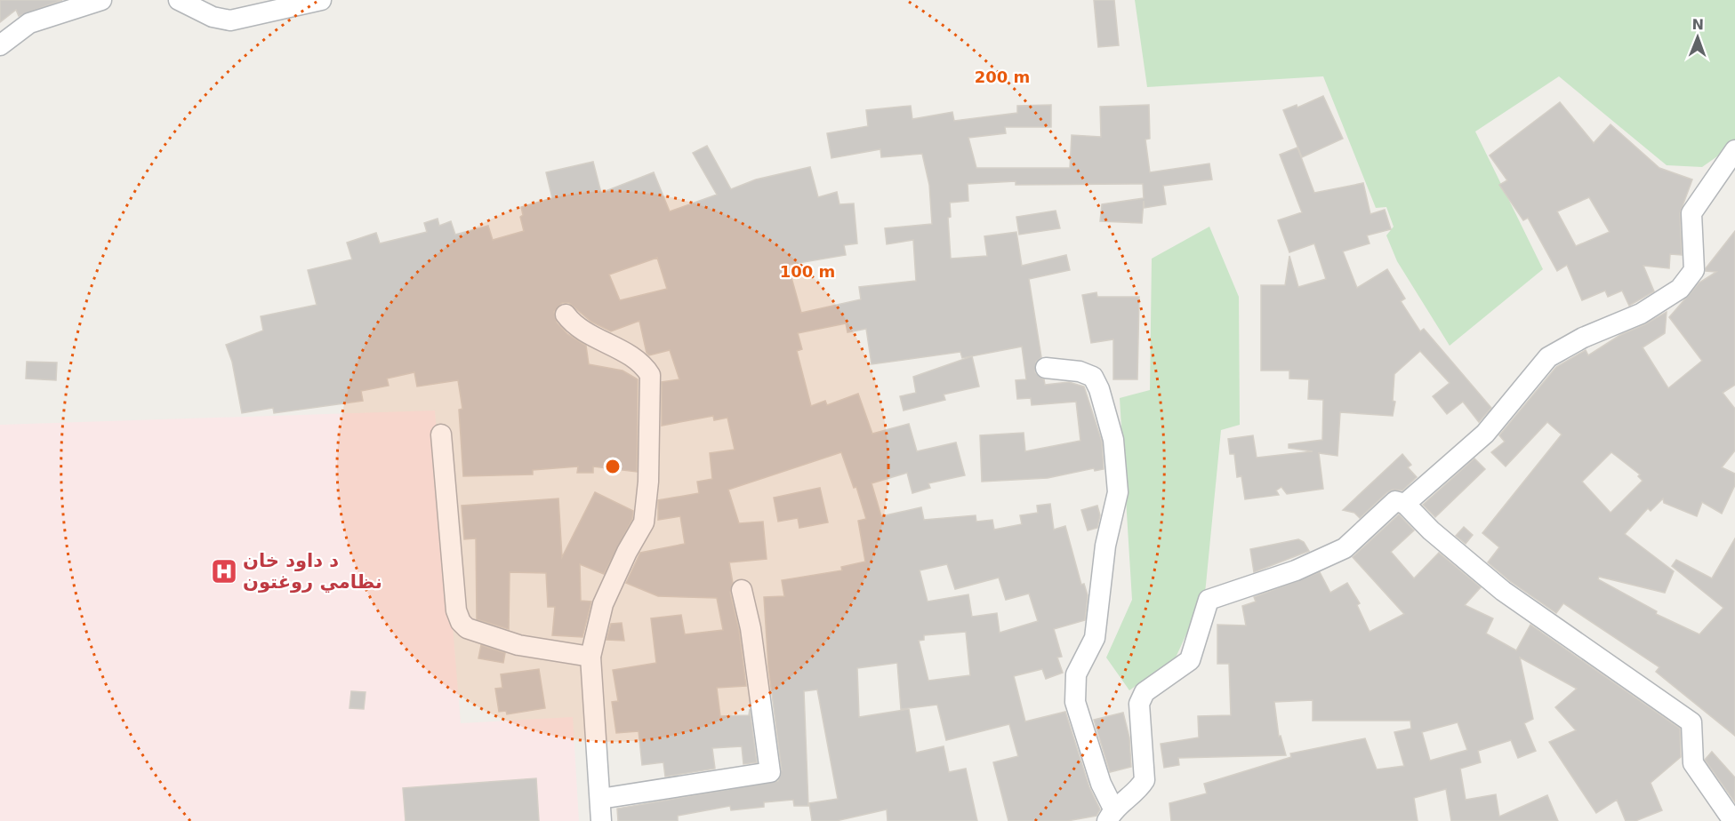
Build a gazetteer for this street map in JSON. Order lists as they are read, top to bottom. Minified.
{"places":{"hospital":["د داود خان نظامي روغتون"]},"north":"top","rings":["200 m","100 m"]}
